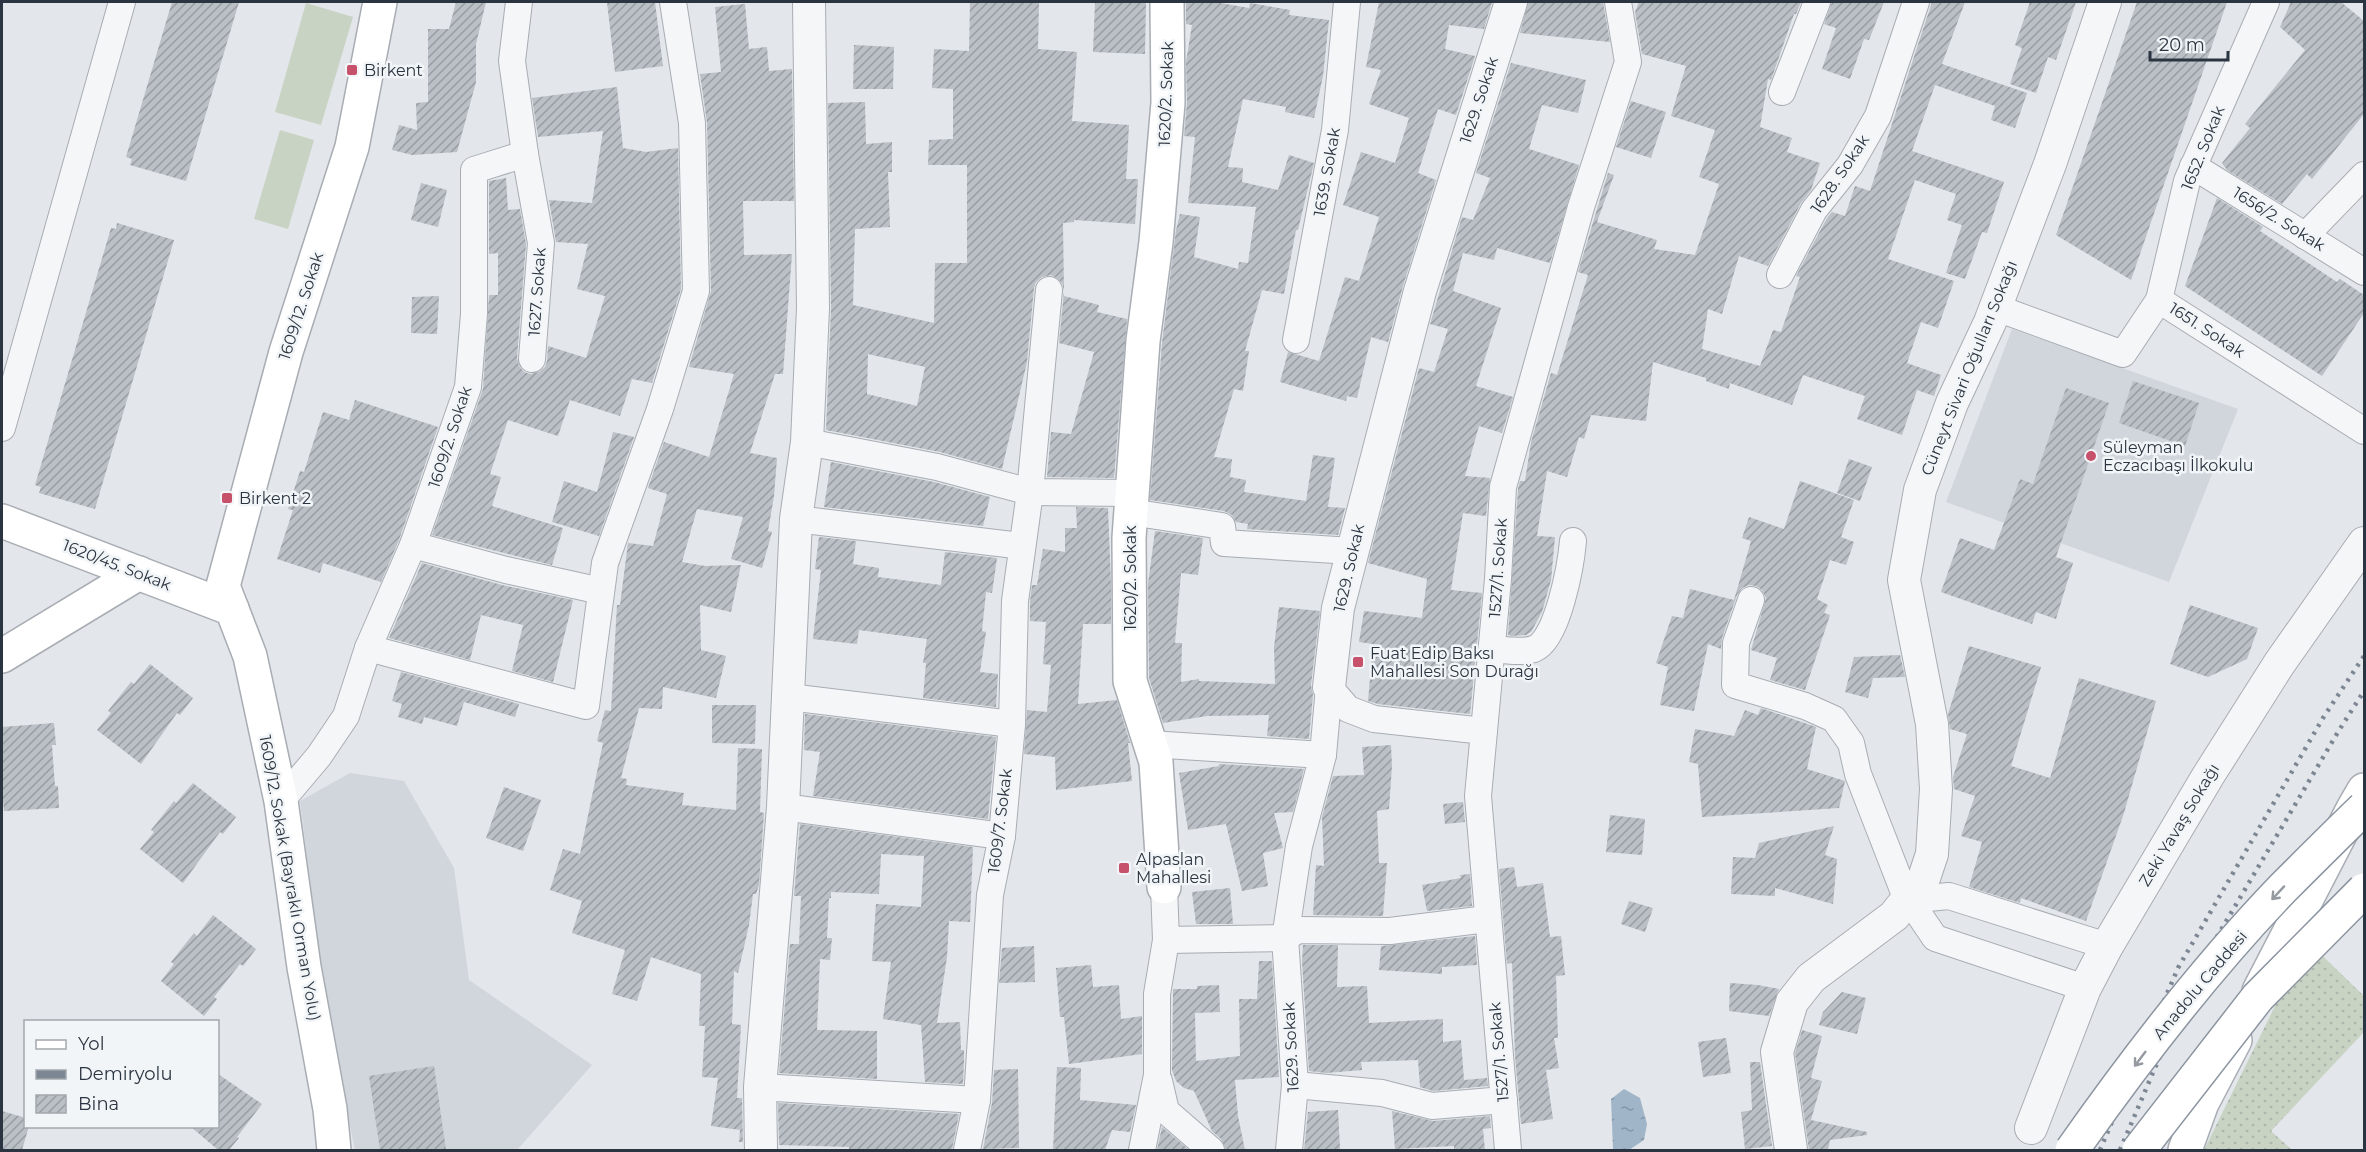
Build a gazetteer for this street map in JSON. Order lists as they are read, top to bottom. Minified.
{"streets":{"main road":["1620/2. Sokak","1609/12. Sokak","1620/45. Sokak","1609/12. Sokak (Bayraklı Orman Yolu)","Anadolu Caddesi"],"street":["1629. Sokak","1652. Sokak","1639. Sokak","1628. Sokak","1656/2. Sokak","1627. Sokak","1651. Sokak","Cüneyt Sivari Oğulları Sokağı","1609/2. Sokak","1527/1. Sokak","1609/7. Sokak","Zeki Yavaş Sokağı"]},"crossings":[["1652. Sokak","1656/2. Sokak"],["1652. Sokak","1651. Sokak"],["1627. Sokak","1609/2. Sokak"],["1609/12. Sokak","1620/45. Sokak"],["1609/12. Sokak","1609/12. Sokak (Bayraklı Orman Yolu)"],["1651. Sokak","Cüneyt Sivari Oğulları Sokağı"],["1609/2. Sokak","1609/12. Sokak (Bayraklı Orman Yolu)"],["1620/45. Sokak","1609/12. Sokak (Bayraklı Orman Yolu)"]],"places":{"transit":["Birkent","Birkent 2","Fuat Edip Baksı Mahallesi Son Durağı","Alpaslan Mahallesi"],"other":["Süleyman Eczacıbaşı İlkokulu"]},"legend":["Yol","Demiryolu","Bina"],"scale_bar":"20 m"}
